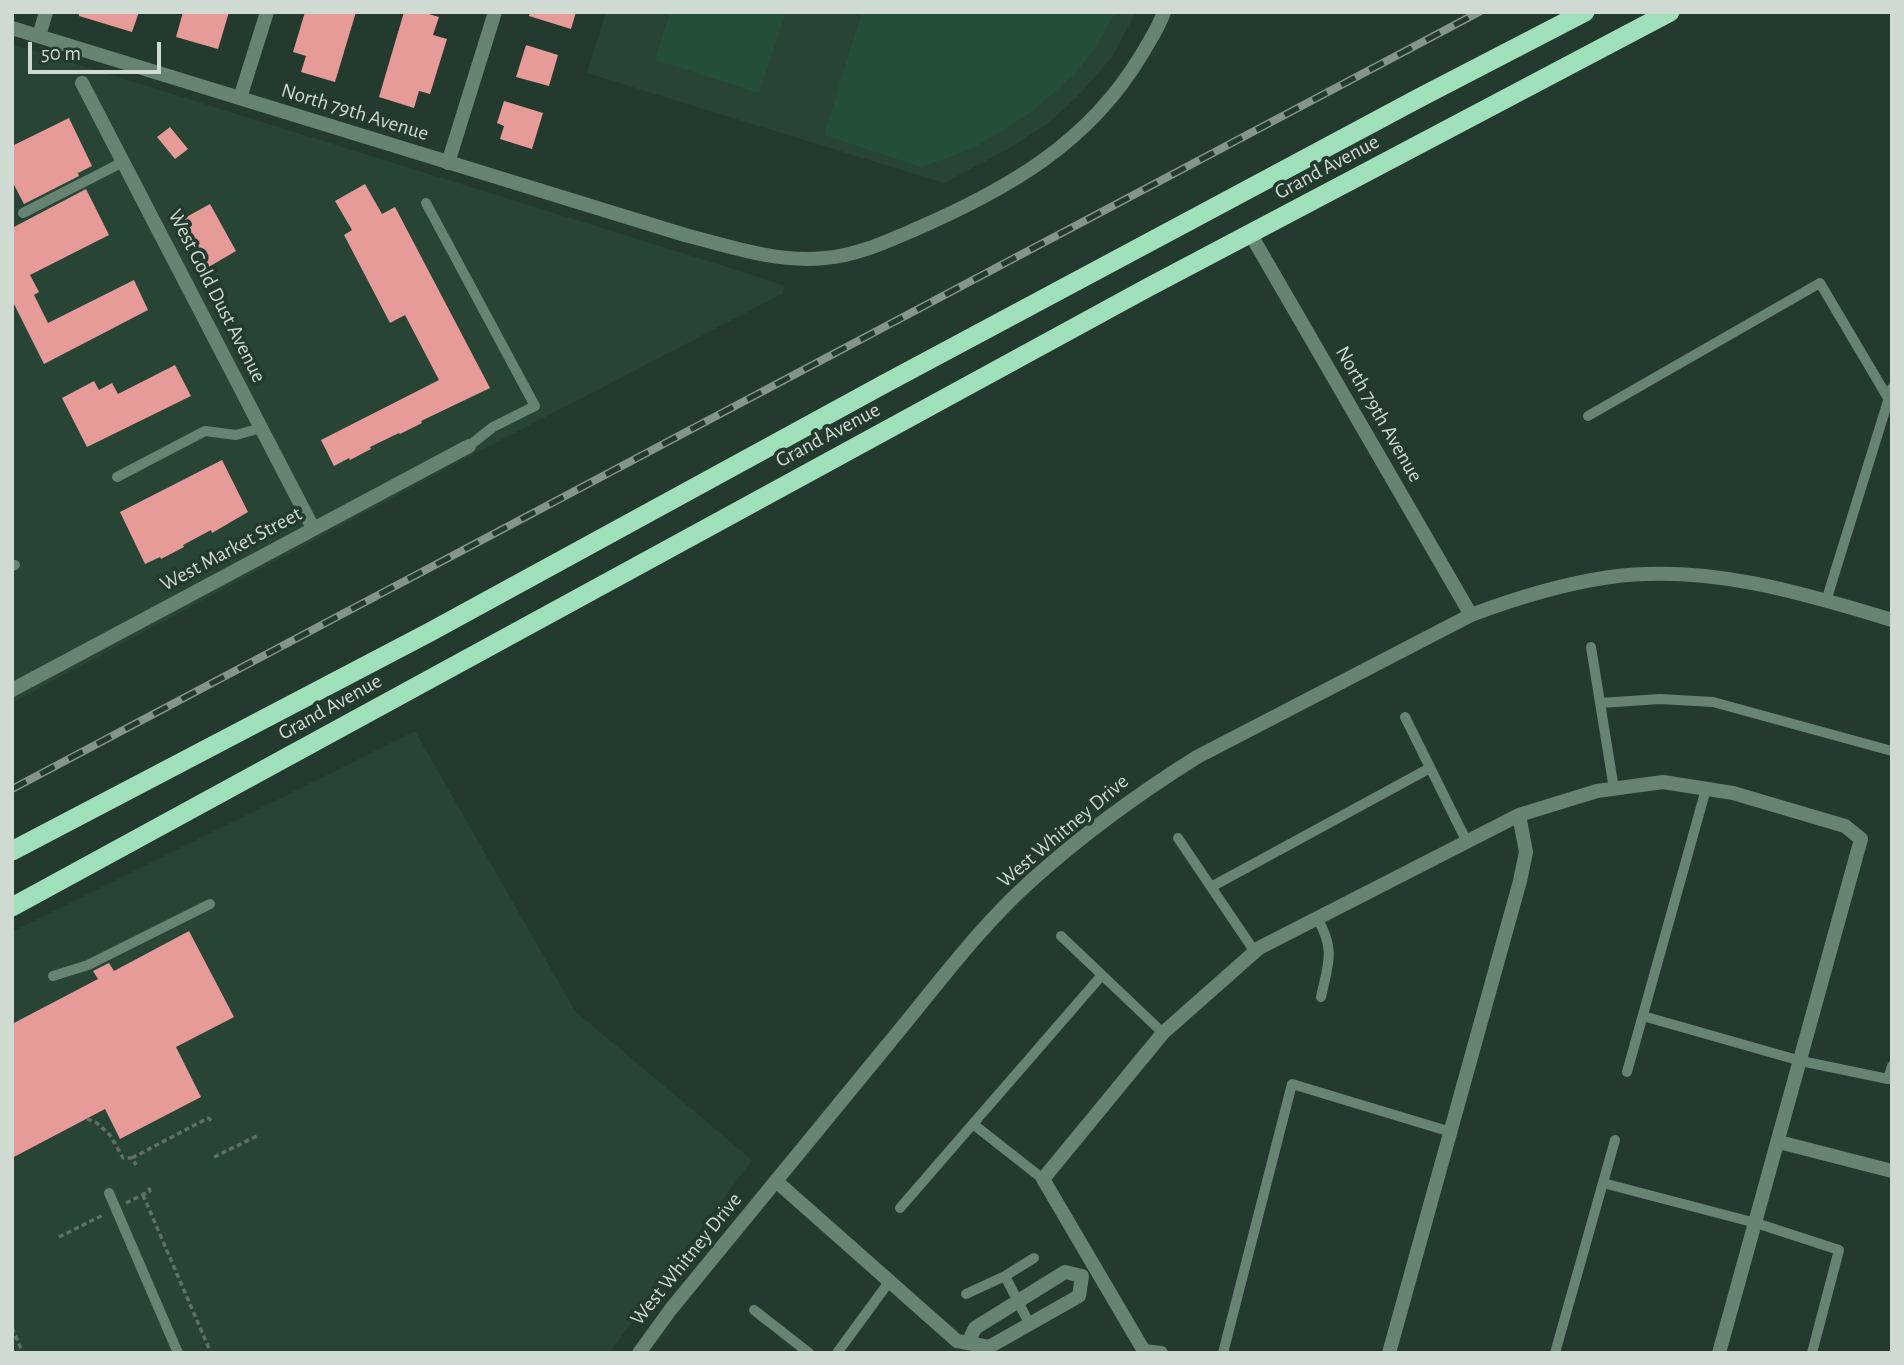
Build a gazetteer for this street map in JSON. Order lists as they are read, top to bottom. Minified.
{"streets":{"highway":["Grand Avenue"],"street":["North 79th Avenue","West Gold Dust Avenue","West Market Street","West Whitney Drive"]},"crossings":[["North 79th Avenue","Grand Avenue"],["North 79th Avenue","West Whitney Drive"],["West Gold Dust Avenue","West Market Street"]],"scale_bar":"50 m"}
